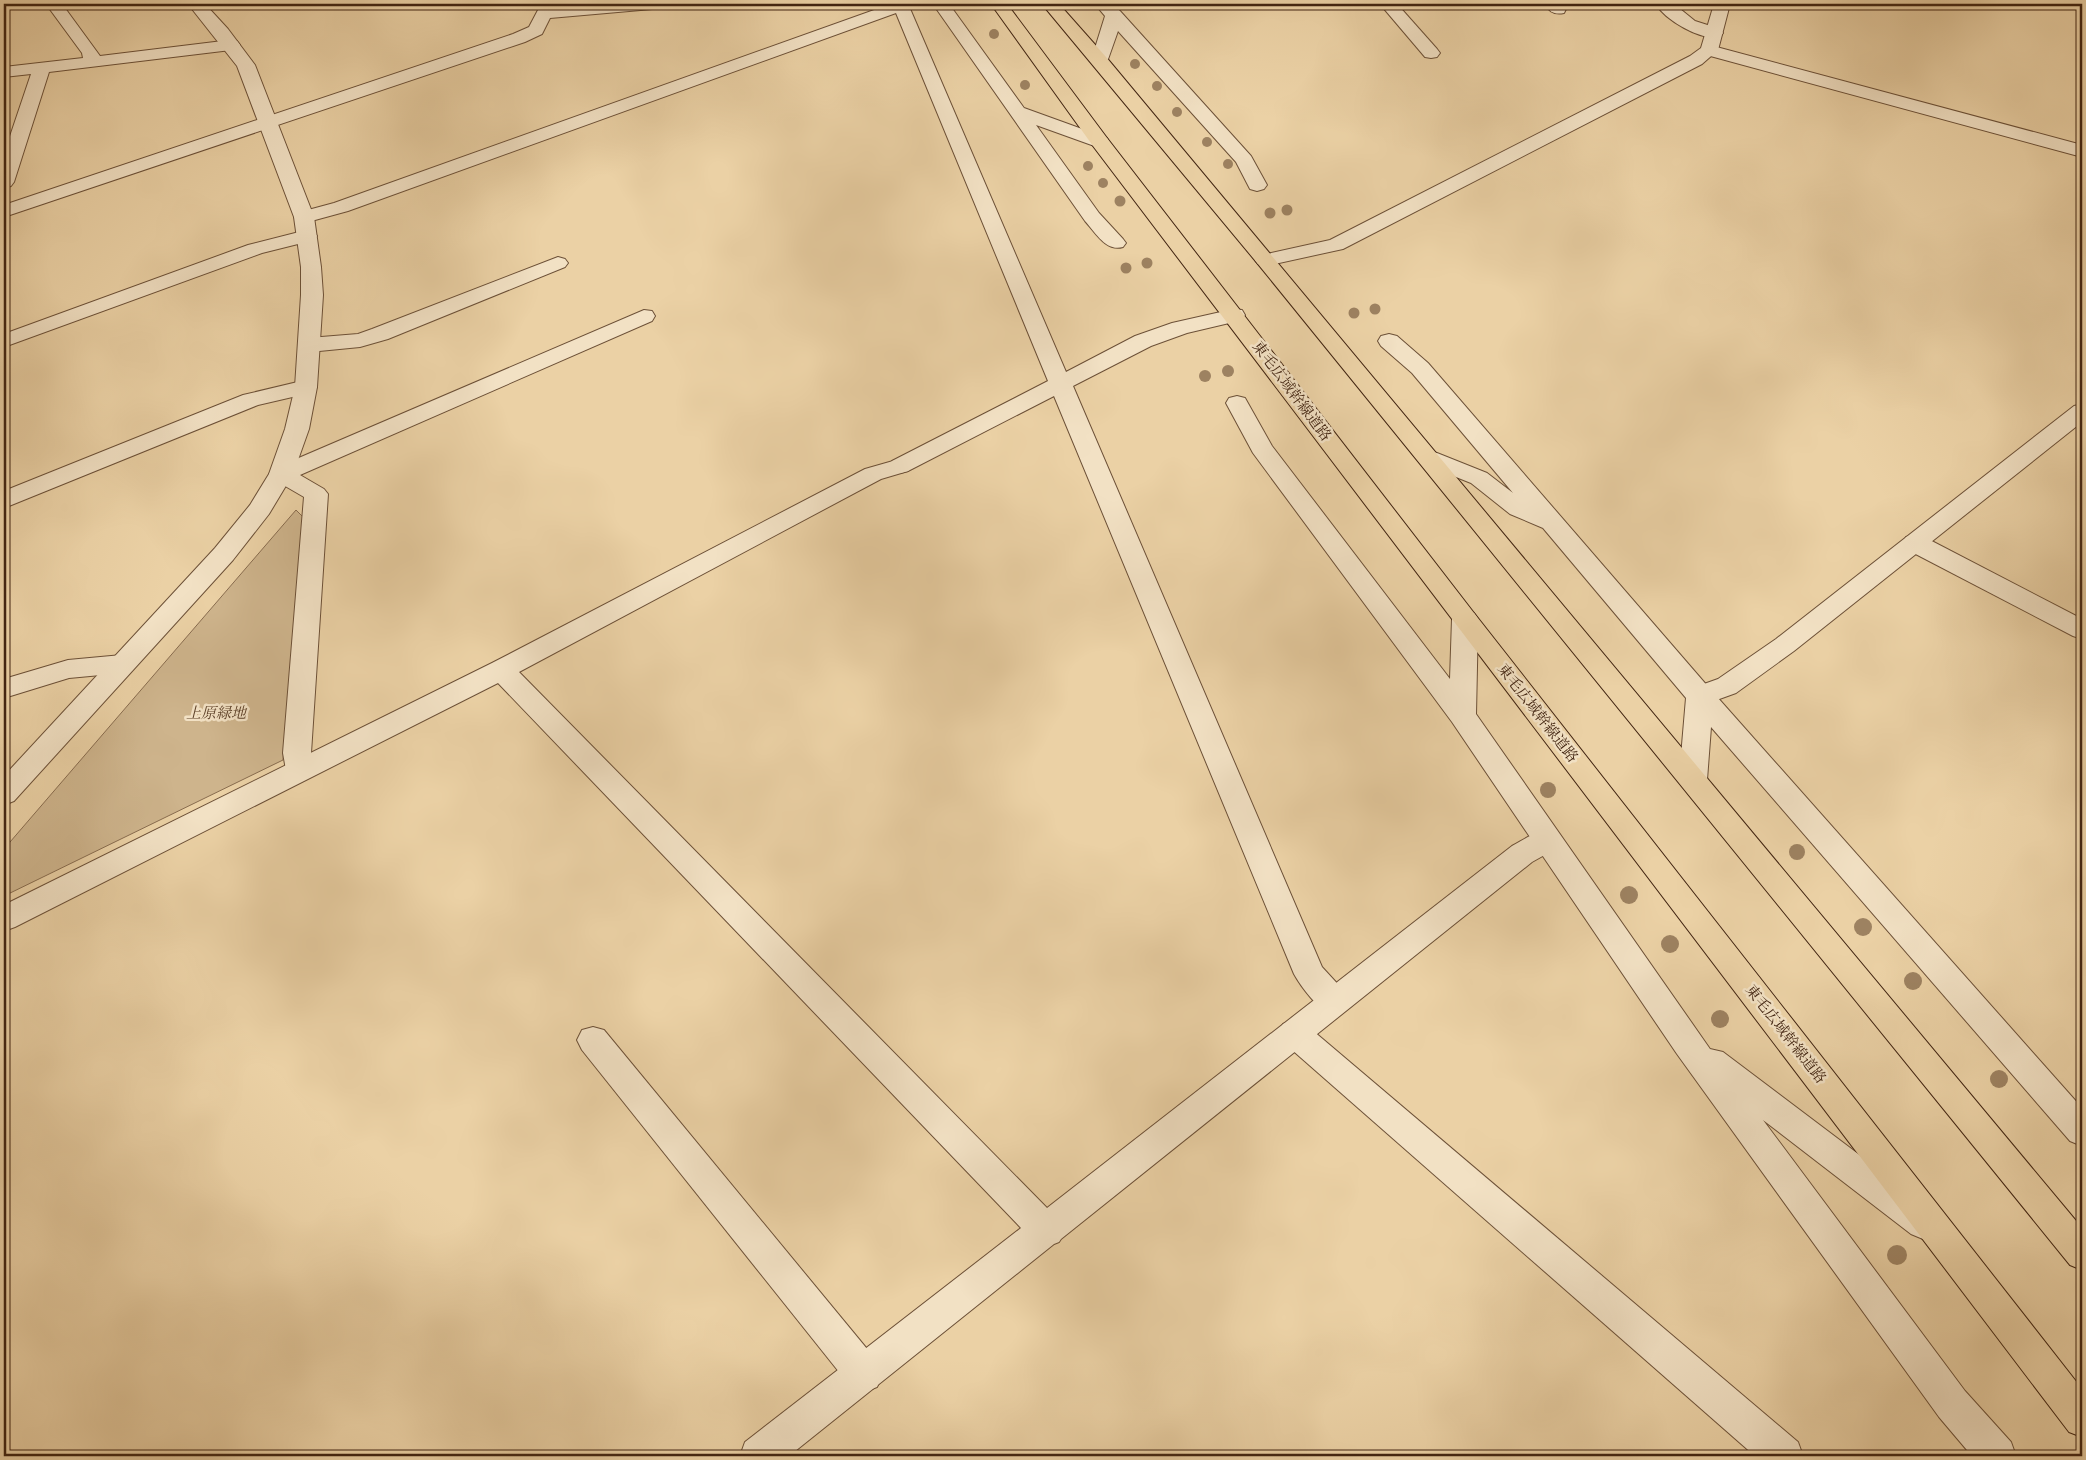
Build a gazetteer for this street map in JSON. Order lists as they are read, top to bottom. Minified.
{"streets":{"highway":["東毛広域幹線道路"]},"parks":["上原緑地"]}
